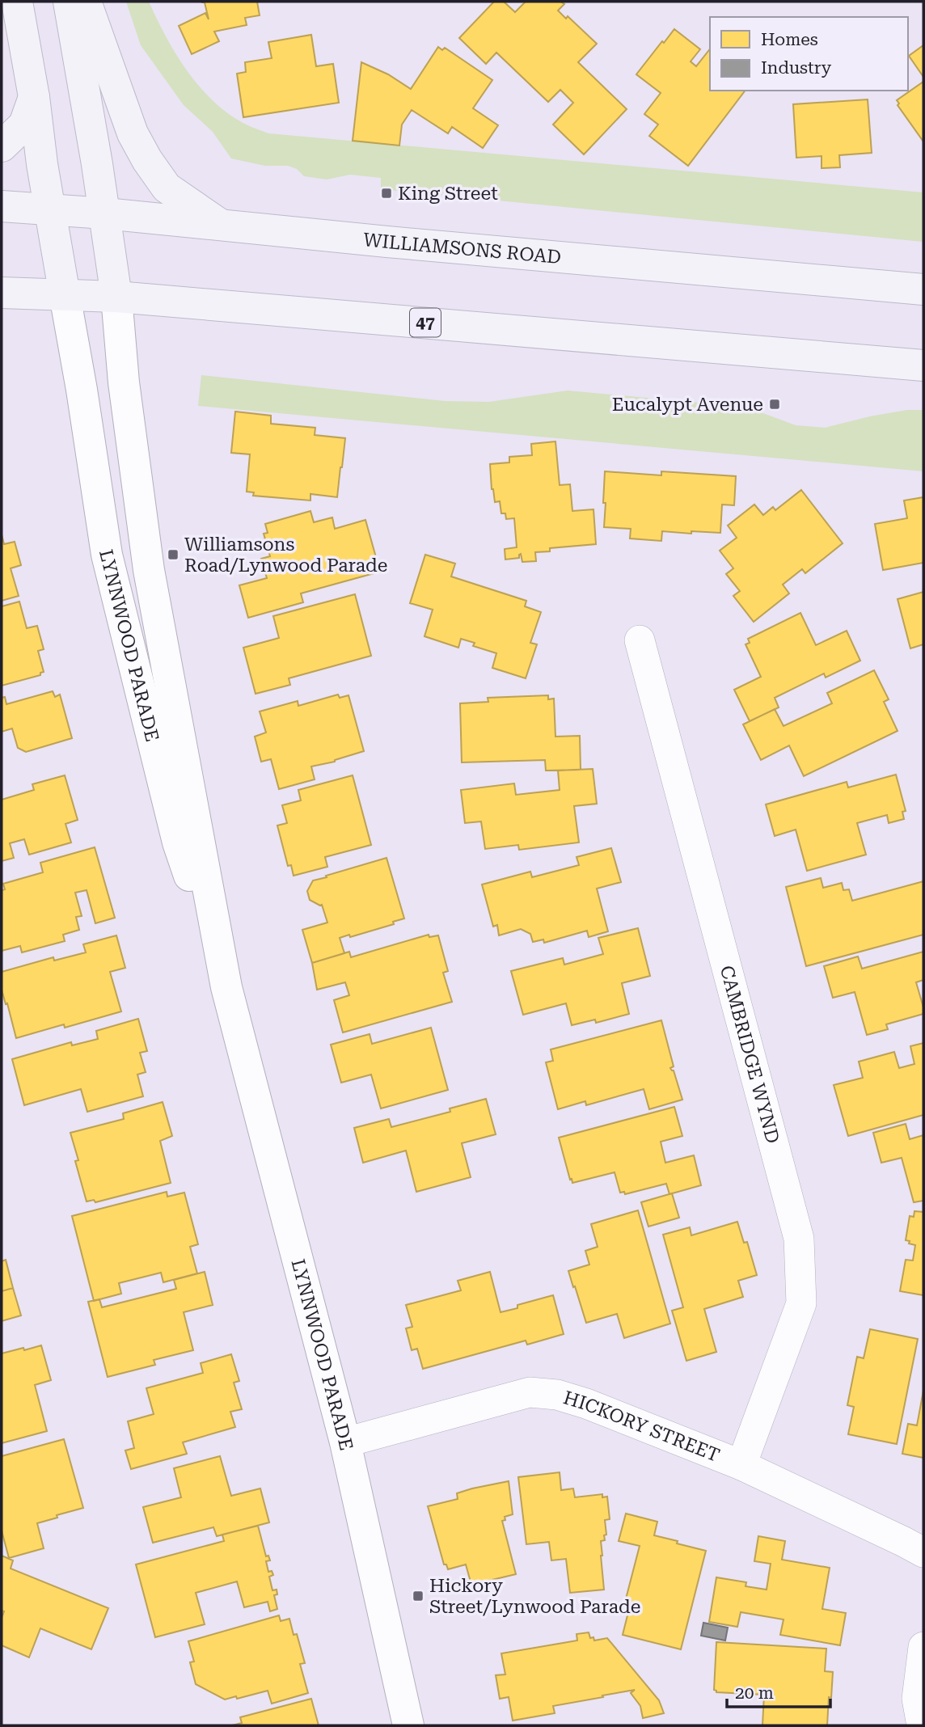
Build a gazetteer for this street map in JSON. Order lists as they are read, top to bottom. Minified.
{"streets":{"main road":["WILLIAMSONS ROAD","47","LYNNWOOD PARADE"],"street":["CAMBRIDGE WYND","HICKORY STREET"]},"crossings":[["47","LYNNWOOD PARADE"],["LYNNWOOD PARADE","HICKORY STREET"],["CAMBRIDGE WYND","HICKORY STREET"]],"places":{"transit":["King Street","Eucalypt Avenue","Williamsons Road/Lynwood Parade","Hickory Street/Lynwood Parade"]},"legend":["Homes","Industry"],"scale_bar":"20 m"}
